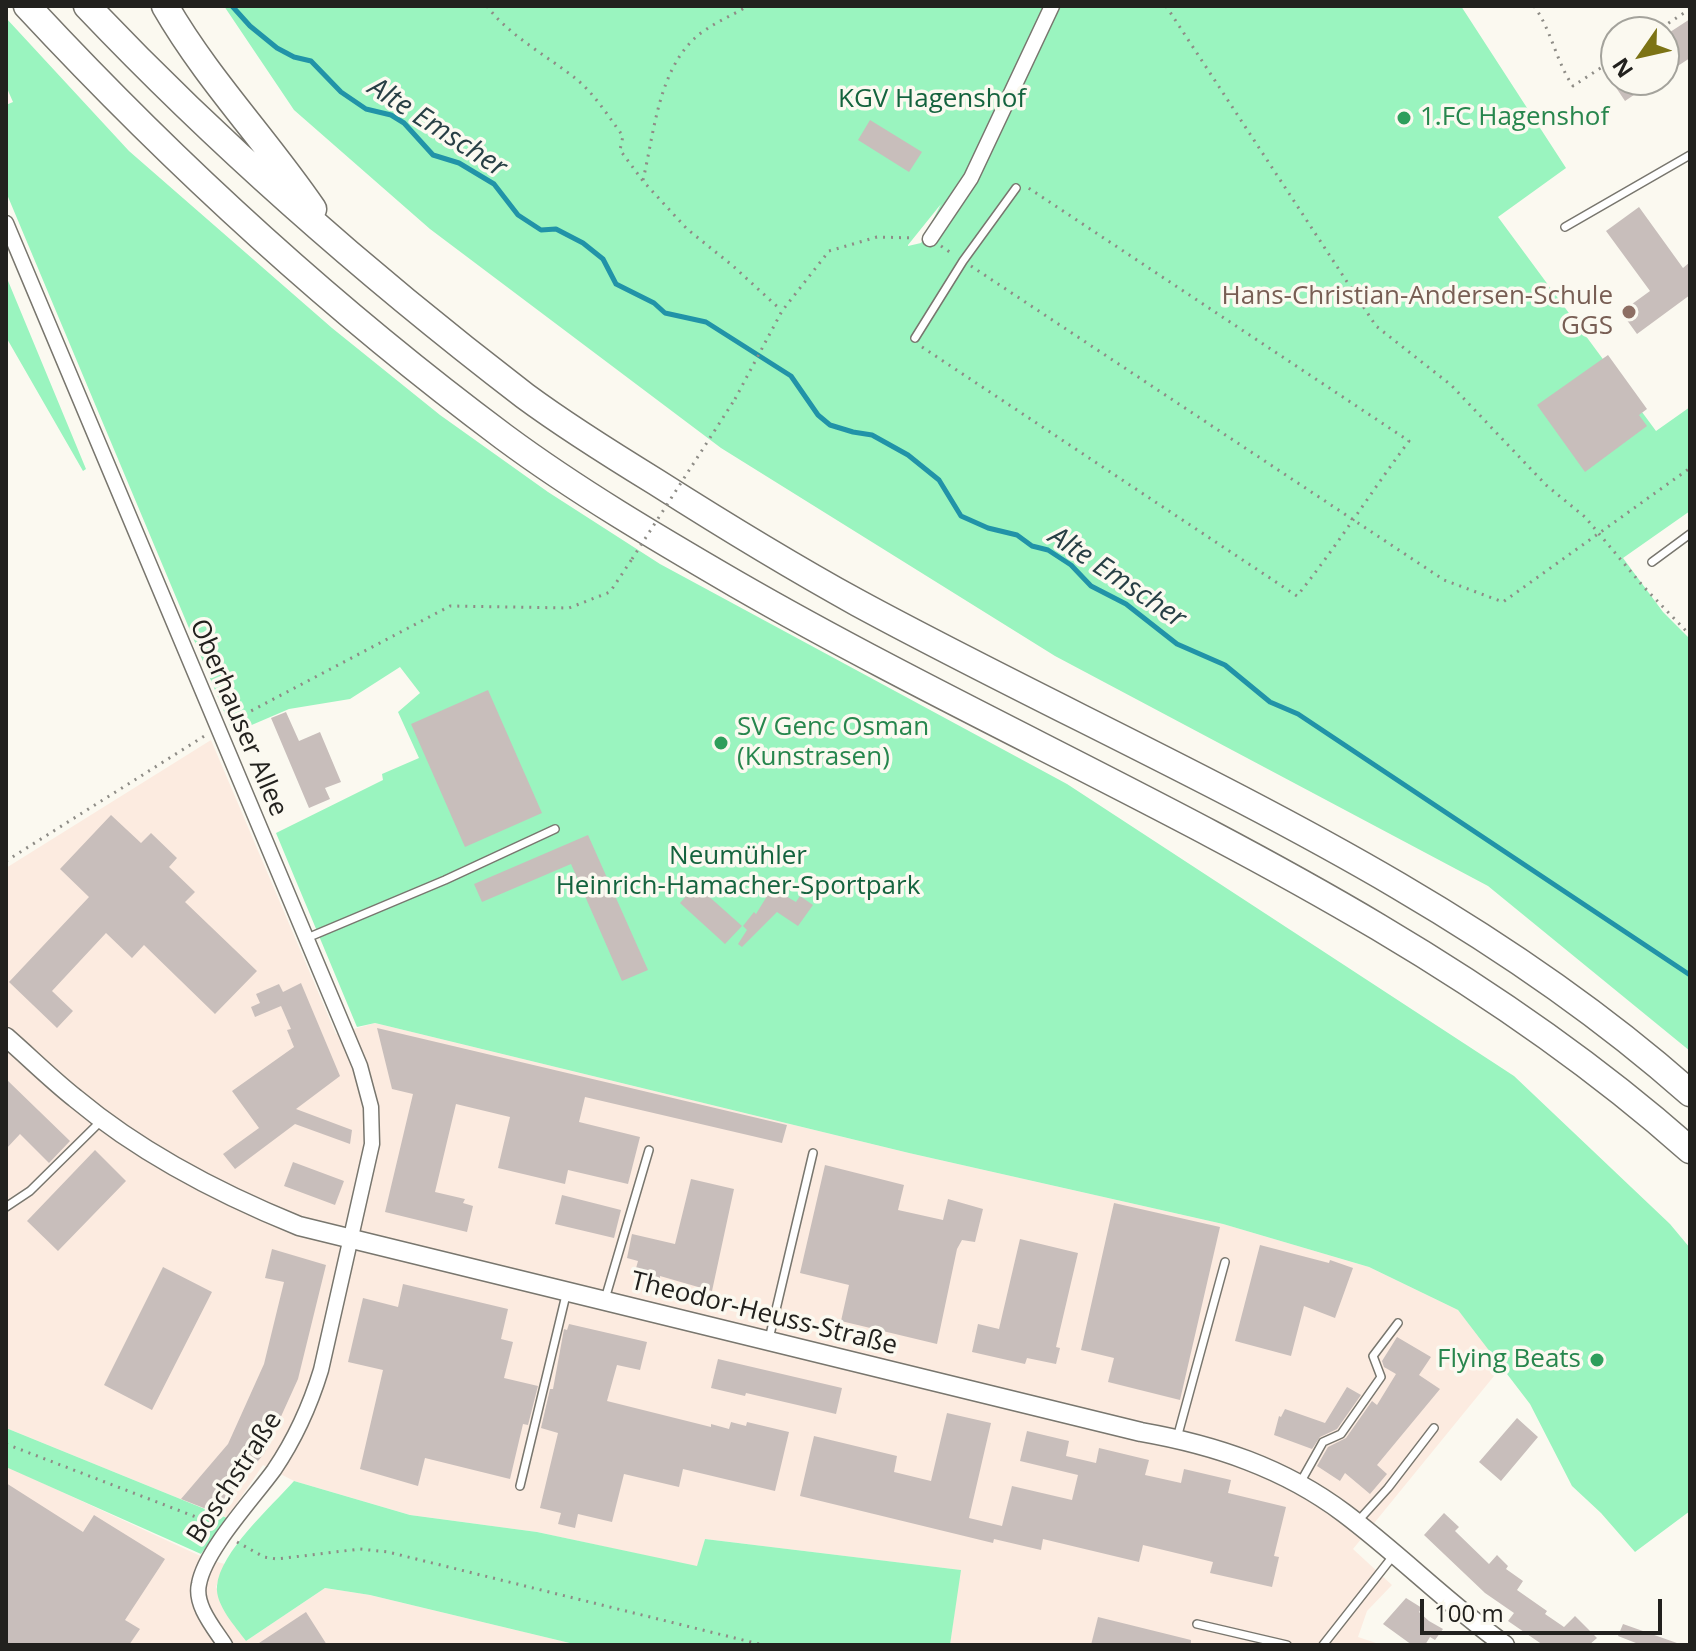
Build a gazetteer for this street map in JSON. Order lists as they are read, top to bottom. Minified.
{"streets":{"street":["Oberhauser Allee","Theodor-Heuss-Straße","Boschstraße"]},"crossings":[["Oberhauser Allee","Theodor-Heuss-Straße"],["Oberhauser Allee","Boschstraße"],["Theodor-Heuss-Straße","Boschstraße"]],"water":["Alte Emscher"],"parks":["KGV Hagenshof","Neumühler Heinrich-Hamacher-Sportpark"],"places":["1.FC Hagenshof","Hans-Christian-Andersen-Schule GGS","SV Genc Osman (Kunstrasen)","Flying Beats"],"scale_bar":"100 m","north":"bottom left"}
